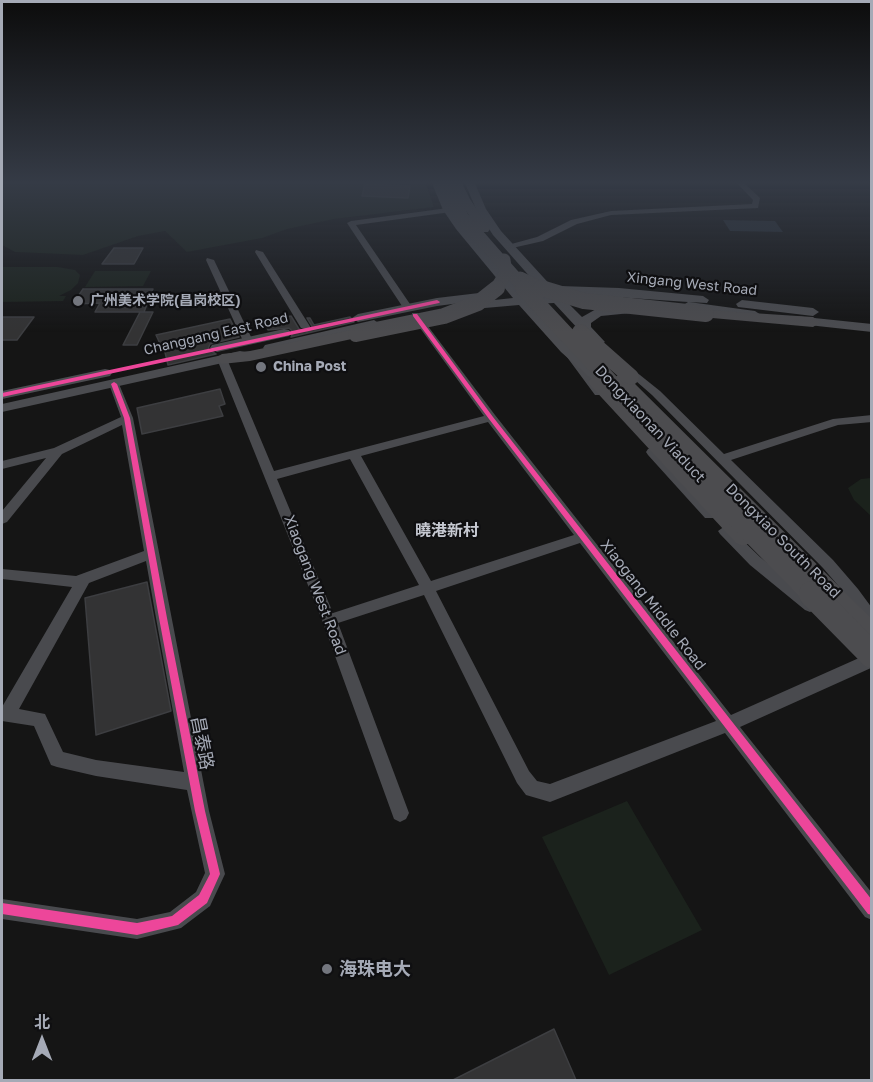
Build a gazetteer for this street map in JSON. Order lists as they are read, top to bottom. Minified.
{"streets":{"highway":["Dongxiaonan Viaduct"],"main road":["Xingang West Road","Changgang East Road","Dongxiao South Road"],"street":["Xiaogang West Road","Xiaogang Middle Road","昌泰路"]},"crossings":[["Changgang East Road","Dongxiaonan Viaduct"],["Changgang East Road","Dongxiao South Road"],["Changgang East Road","Xiaogang West Road"],["Changgang East Road","Xiaogang Middle Road"],["Changgang East Road","昌泰路"],["Dongxiaonan Viaduct","Dongxiao South Road"]],"districts":["曉港新村"],"places":["广州美术学院(昌岗校区)","China Post","海珠电大"],"north":"top"}
